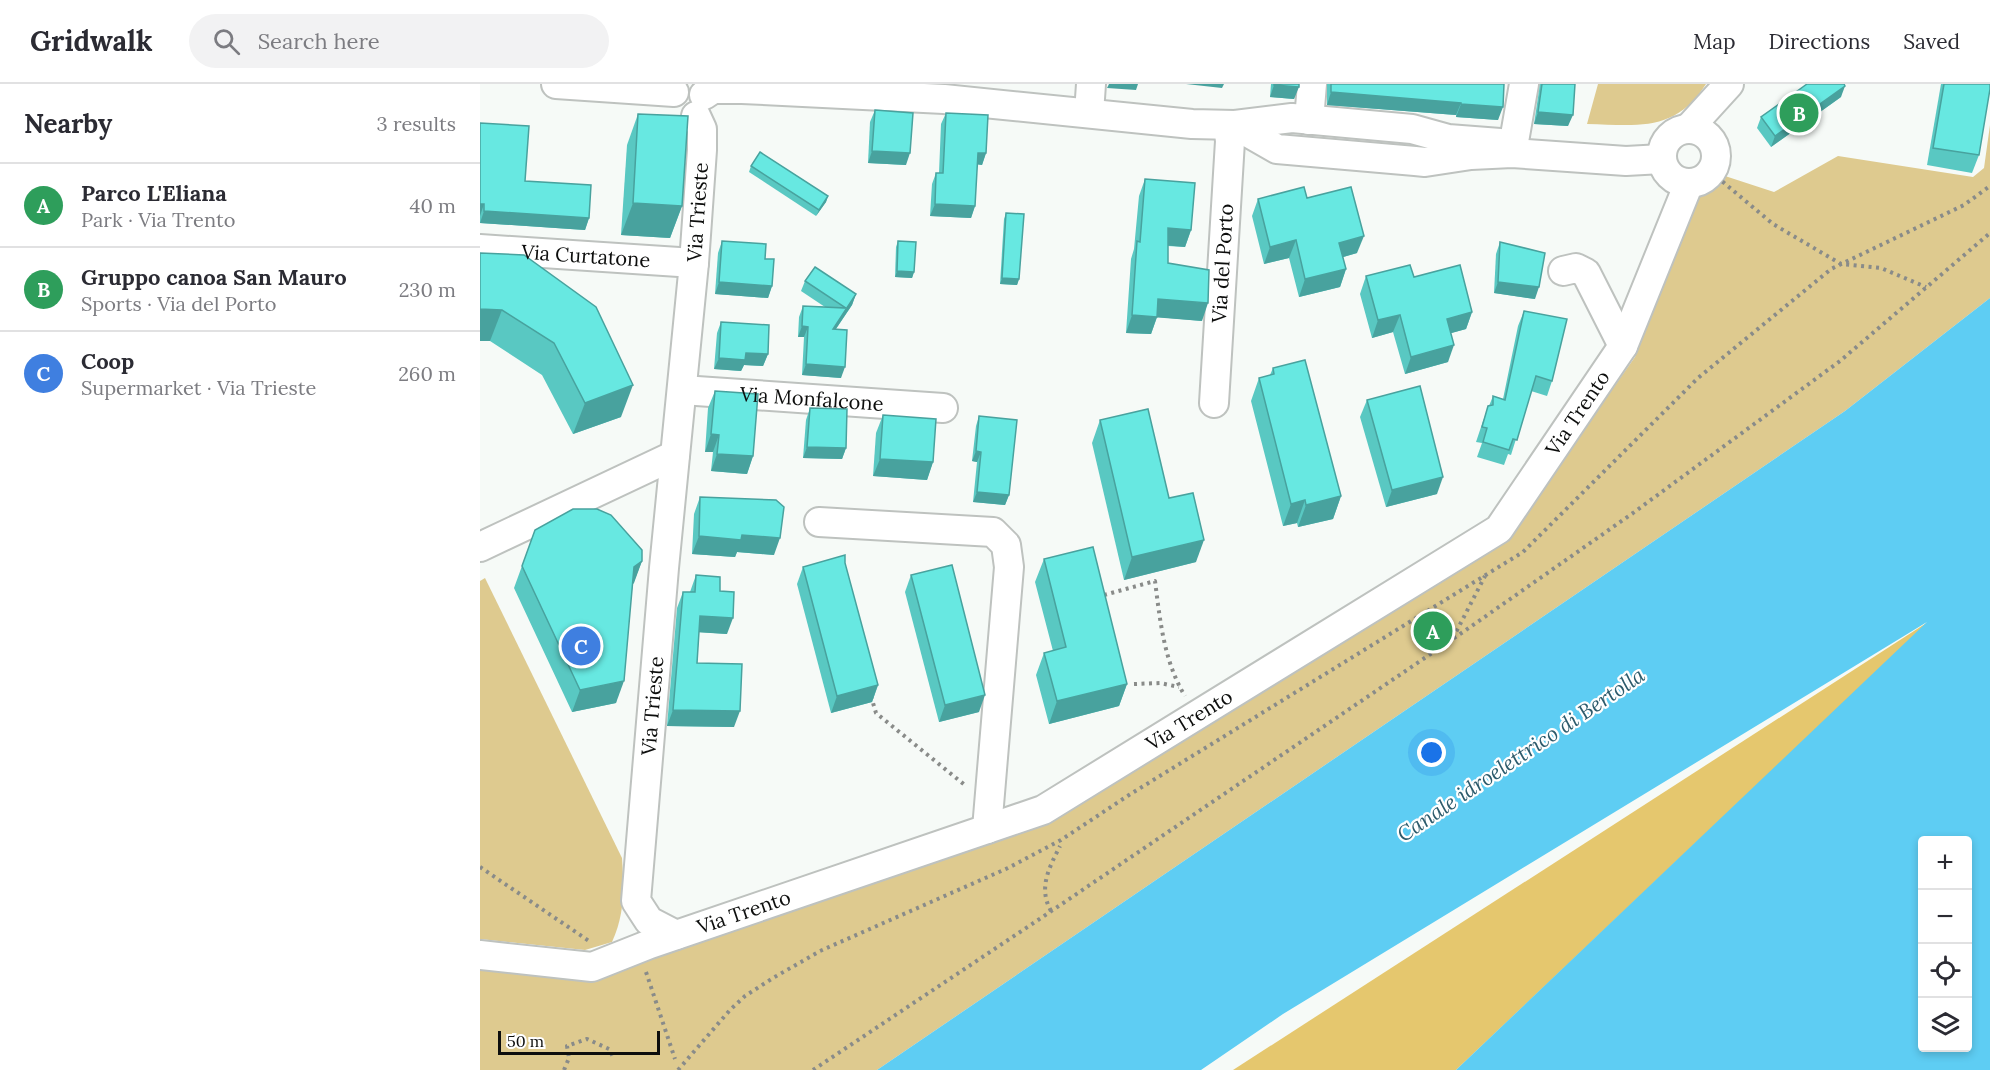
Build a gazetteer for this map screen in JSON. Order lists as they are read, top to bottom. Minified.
{"streets":{"street":["Via Trieste","Via Curtatone","Via del Porto","Via Monfalcone","Via Trento"]},"crossings":[["Via Trieste","Via Curtatone"],["Via Trieste","Via Monfalcone"],["Via Trieste","Via Trento"]],"water":["Canale idroelettrico di Bertolla"],"scale_bar":"50 m","page":{"header":"Gridwalk","search":"Search here","nav":["Map","Directions","Saved"],"heading":["Nearby","3 results"],"pins":["B","A","C"],"list":[{"mark":"A","name":"Parco L'Eliana","note":"Park · Via Trento","value":"40 m"},{"mark":"B","name":"Gruppo canoa San Mauro","note":"Sports · Via del Porto","value":"230 m"},{"mark":"C","name":"Coop","note":"Supermarket · Via Trieste","value":"260 m"}],"map_buttons":["+","−"],"scale":"50 m"}}
